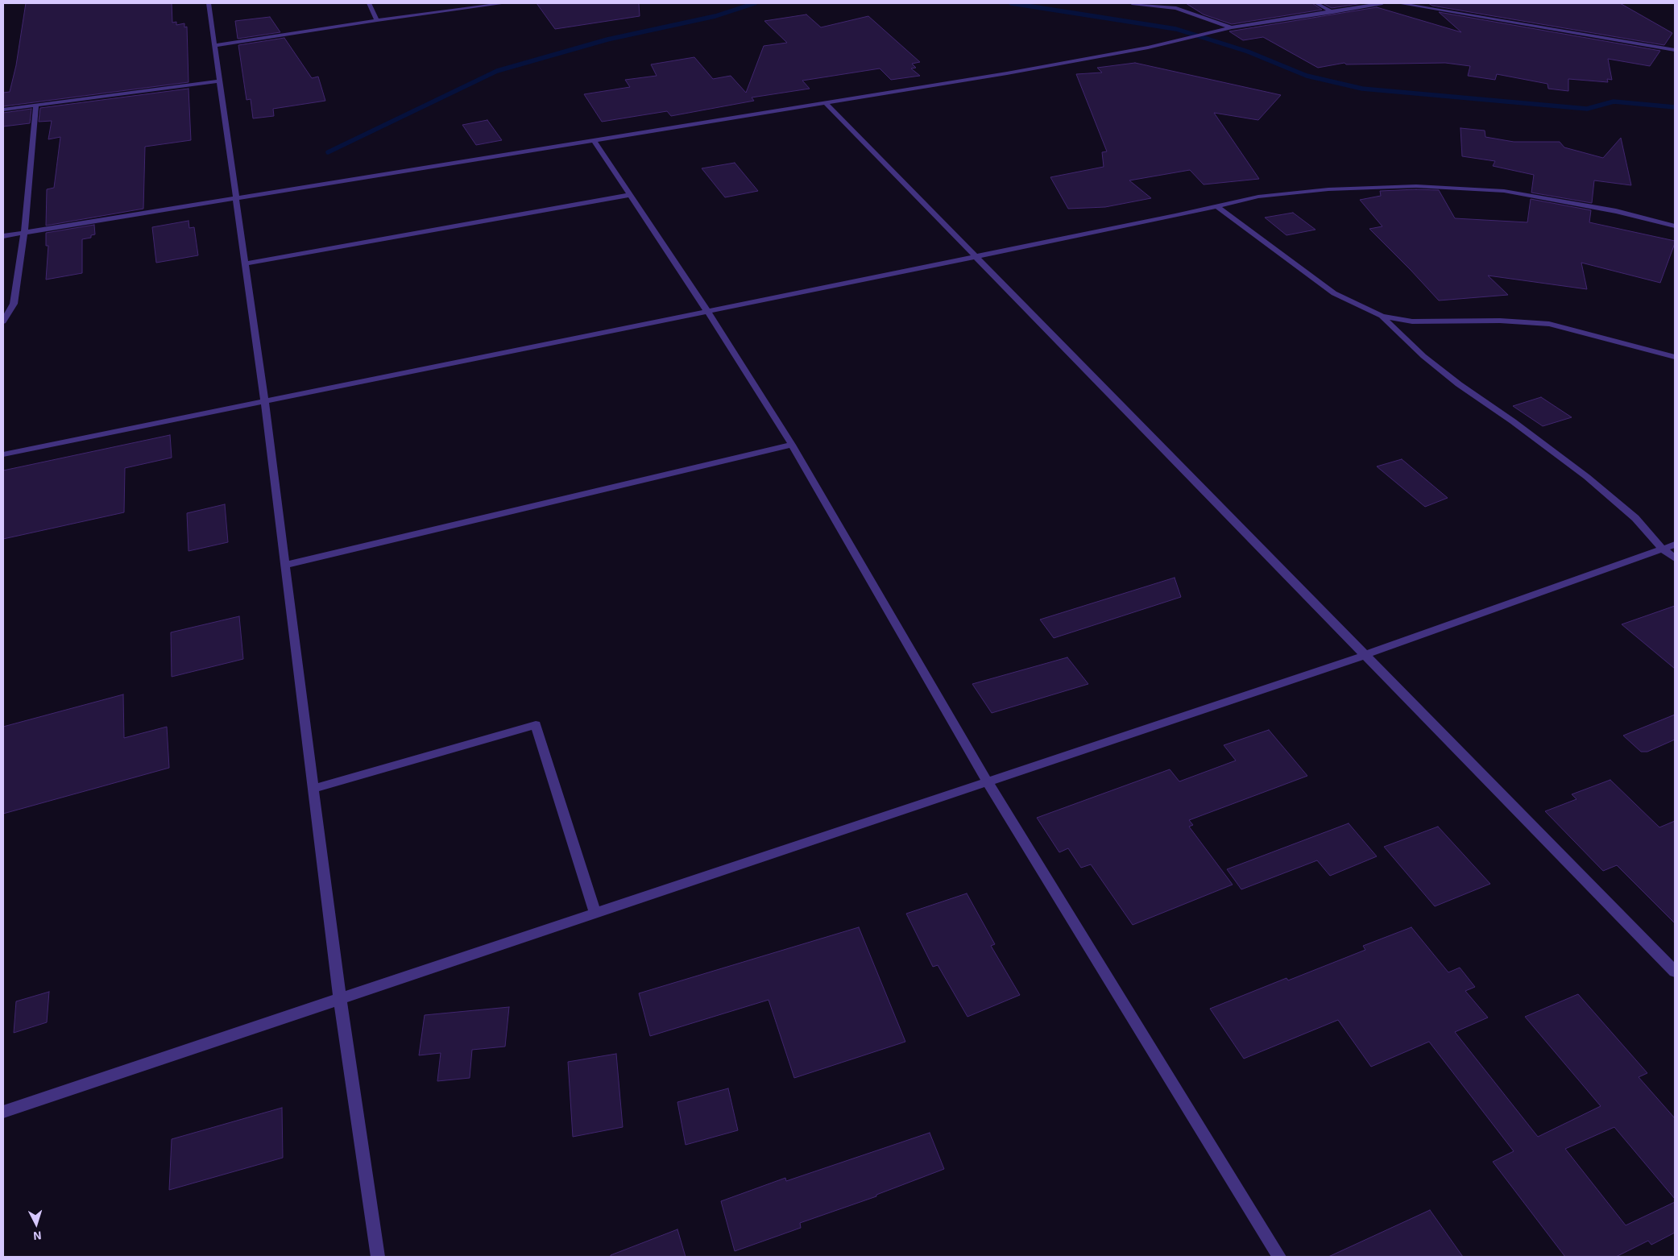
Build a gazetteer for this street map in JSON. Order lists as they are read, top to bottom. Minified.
{"north":"bottom"}
